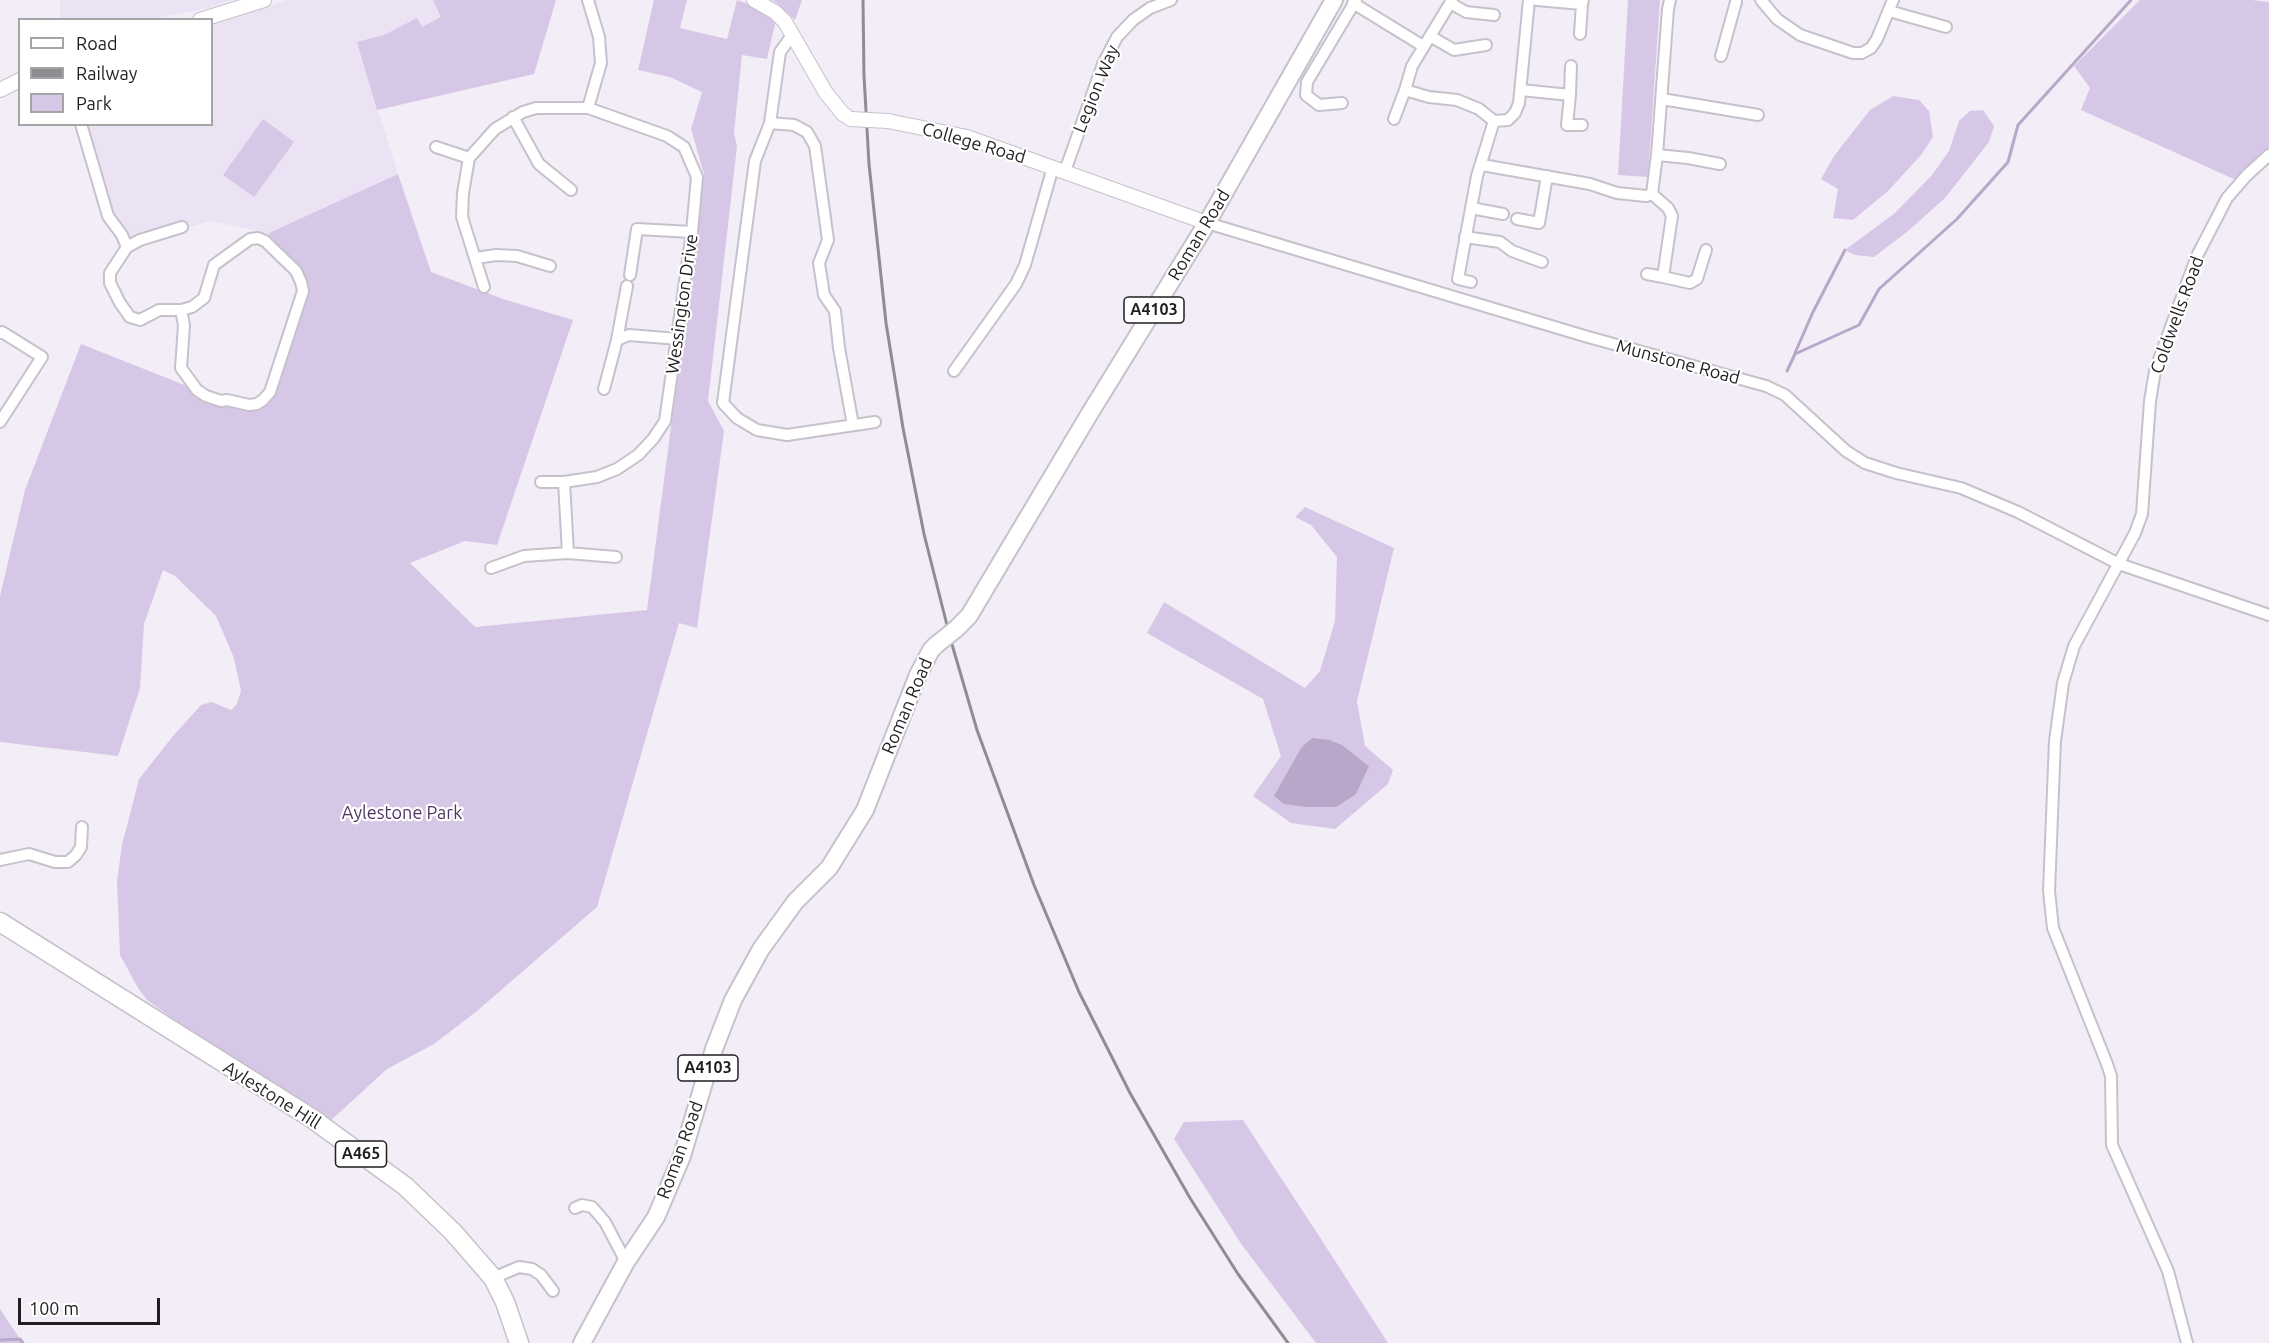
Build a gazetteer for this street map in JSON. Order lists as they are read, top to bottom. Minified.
{"streets":{"highway":["Aylestone Hill","A465"],"main road":["Roman Road","A4103"],"street":["Legion Way","College Road","Wessington Drive","Coldwells Road","Munstone Road"]},"crossings":[["Legion Way","College Road"],["College Road","Roman Road"],["College Road","Munstone Road"],["Roman Road","Munstone Road"],["Coldwells Road","Munstone Road"]],"parks":["Aylestone Park"],"legend":["Road","Railway","Park"],"scale_bar":"100 m"}
